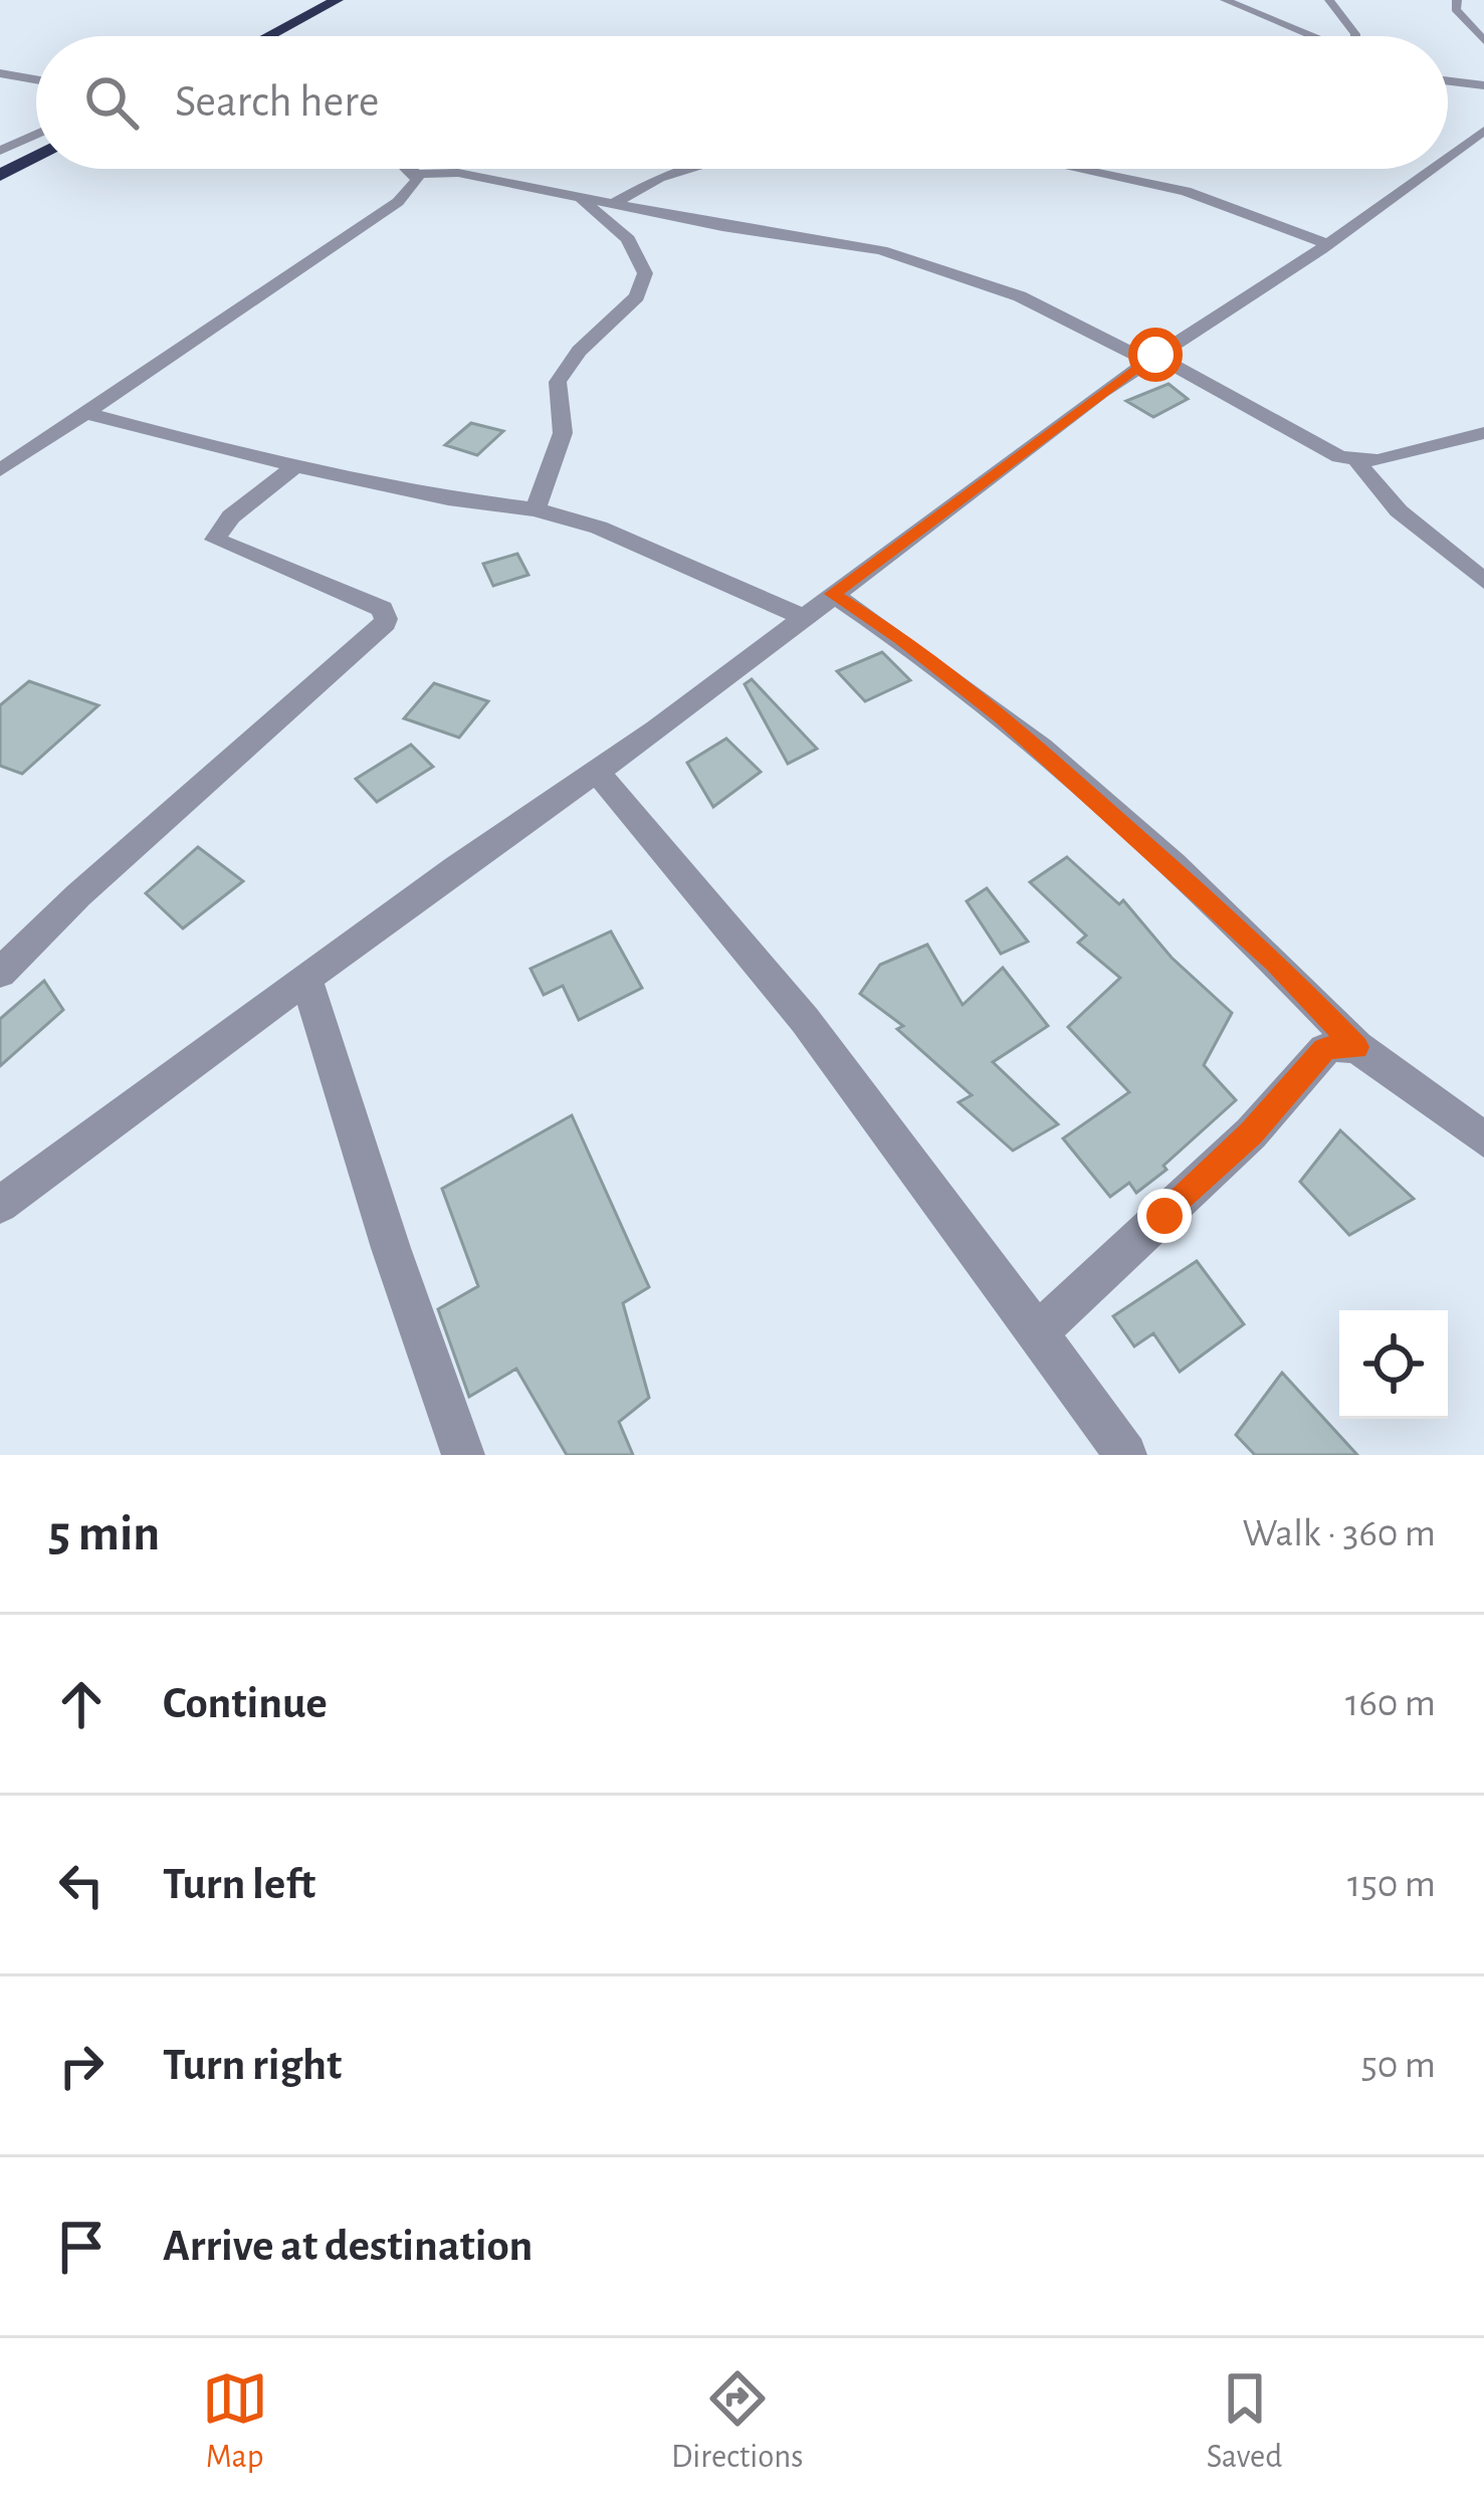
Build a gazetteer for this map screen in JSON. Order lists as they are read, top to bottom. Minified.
{"page":{"search":"Search here","heading":["5 min","Walk · 360 m"],"list":[["Continue","160 m"],["Turn left","150 m"],["Turn right","50 m"],"Arrive at destination"],"nav":["Map","Directions","Saved"]}}
